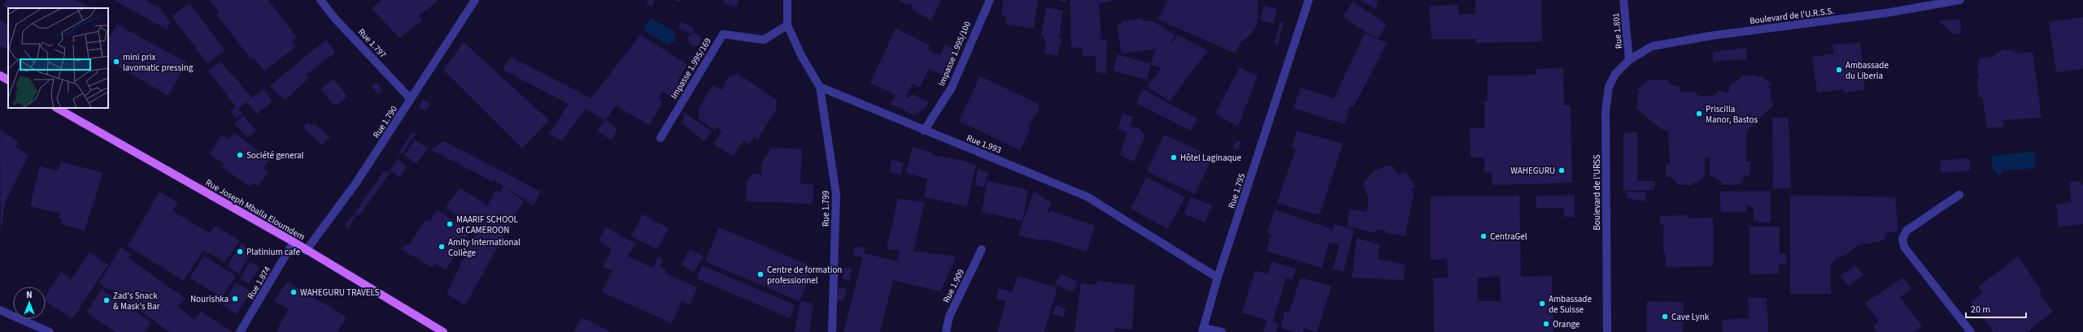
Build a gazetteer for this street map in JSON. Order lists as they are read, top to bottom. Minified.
{"streets":{"main road":["Rue Joseph Mballa Eloumdem"],"street":["Boulevard de l'U.R.S.S.","Rue 1.801","Rue 1.797","Impasse 1.995/100","Impasse 1.995/169","Rue 1.790","Rue 1.993","Rue 1.795","Boulevard de l'URSS","Rue 1.799","Rue 1.874","Rue 1.909"]},"crossings":[["Boulevard de l'U.R.S.S.","Rue 1.801"],["Boulevard de l'U.R.S.S.","Boulevard de l'URSS"],["Rue 1.801","Boulevard de l'URSS"],["Rue 1.797","Rue 1.790"],["Impasse 1.995/100","Rue 1.993"],["Rue 1.790","Rue Joseph Mballa Eloumdem"],["Rue 1.993","Rue 1.795"],["Rue 1.993","Rue 1.799"],["Rue Joseph Mballa Eloumdem","Rue 1.874"]],"places":["mini prix lavomatic pressing","Ambassade du Liberia","Priscilla Manor, Bastos","Société general","Hôtel Laginaque","WAHEGURU","MAARIF SCHOOL of CAMEROON","CentraGel","Amity International Collège","Platinium cafe","Centre de formation professionnel","WAHEGURU TRAVELS","Nourishka","Zad's Snack & Mask's Bar","Ambassade de Suisse","Cave Lynk","Orange"],"scale_bar":"20 m","north":"top"}
